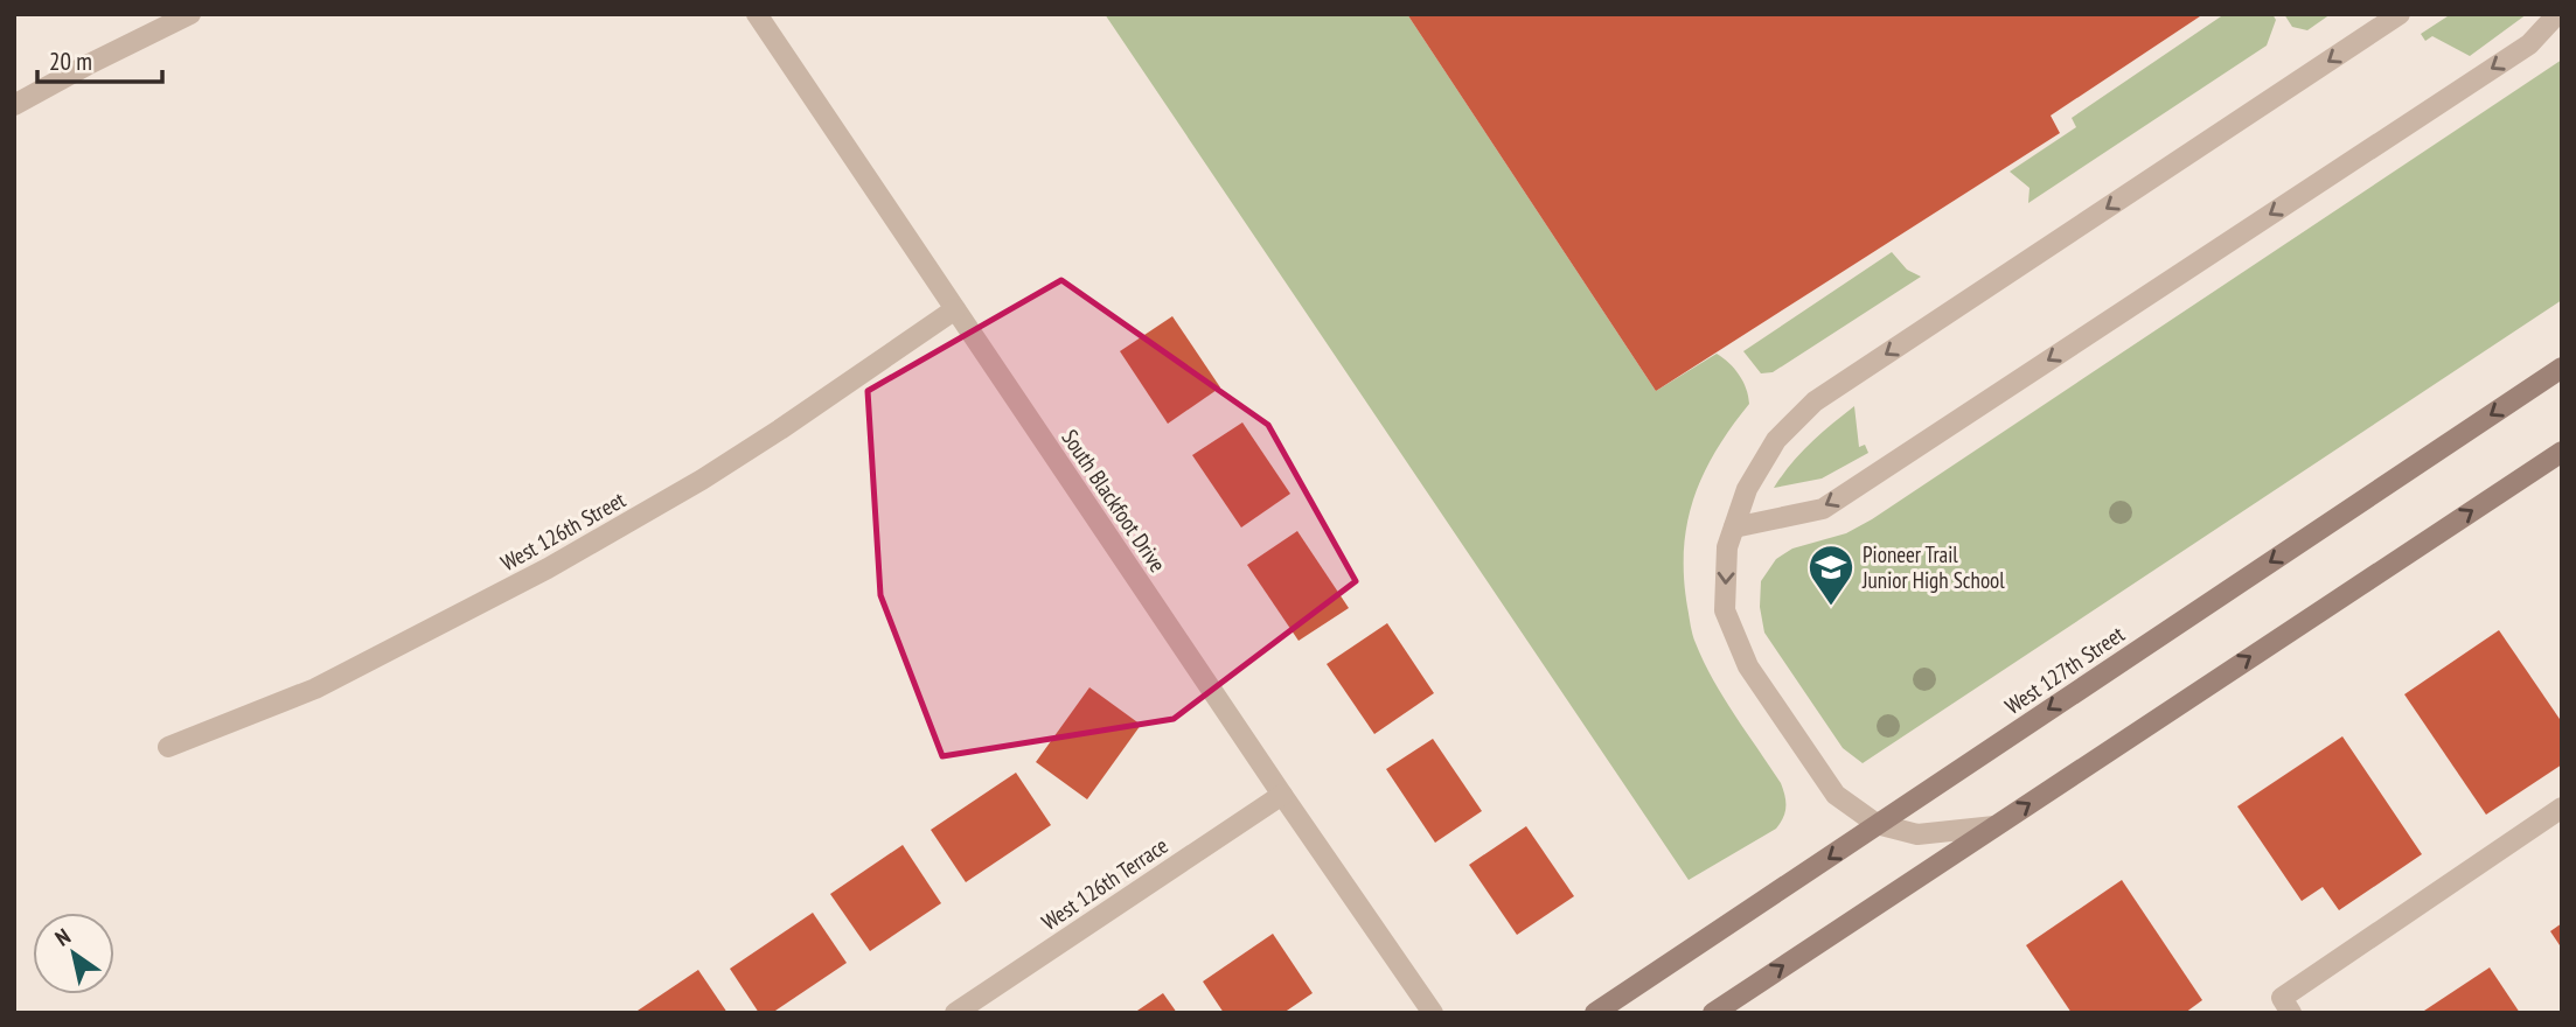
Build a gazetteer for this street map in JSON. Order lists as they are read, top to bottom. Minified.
{"streets":{"main road":["West 127th Street"],"street":["South Blackfoot Drive","West 126th Street","West 126th Terrace"]},"crossings":[["South Blackfoot Drive","West 126th Street"],["South Blackfoot Drive","West 126th Terrace"]],"places":{"school or university":["Pioneer Trail Junior High School"]},"scale_bar":"20 m","north":"top left"}
